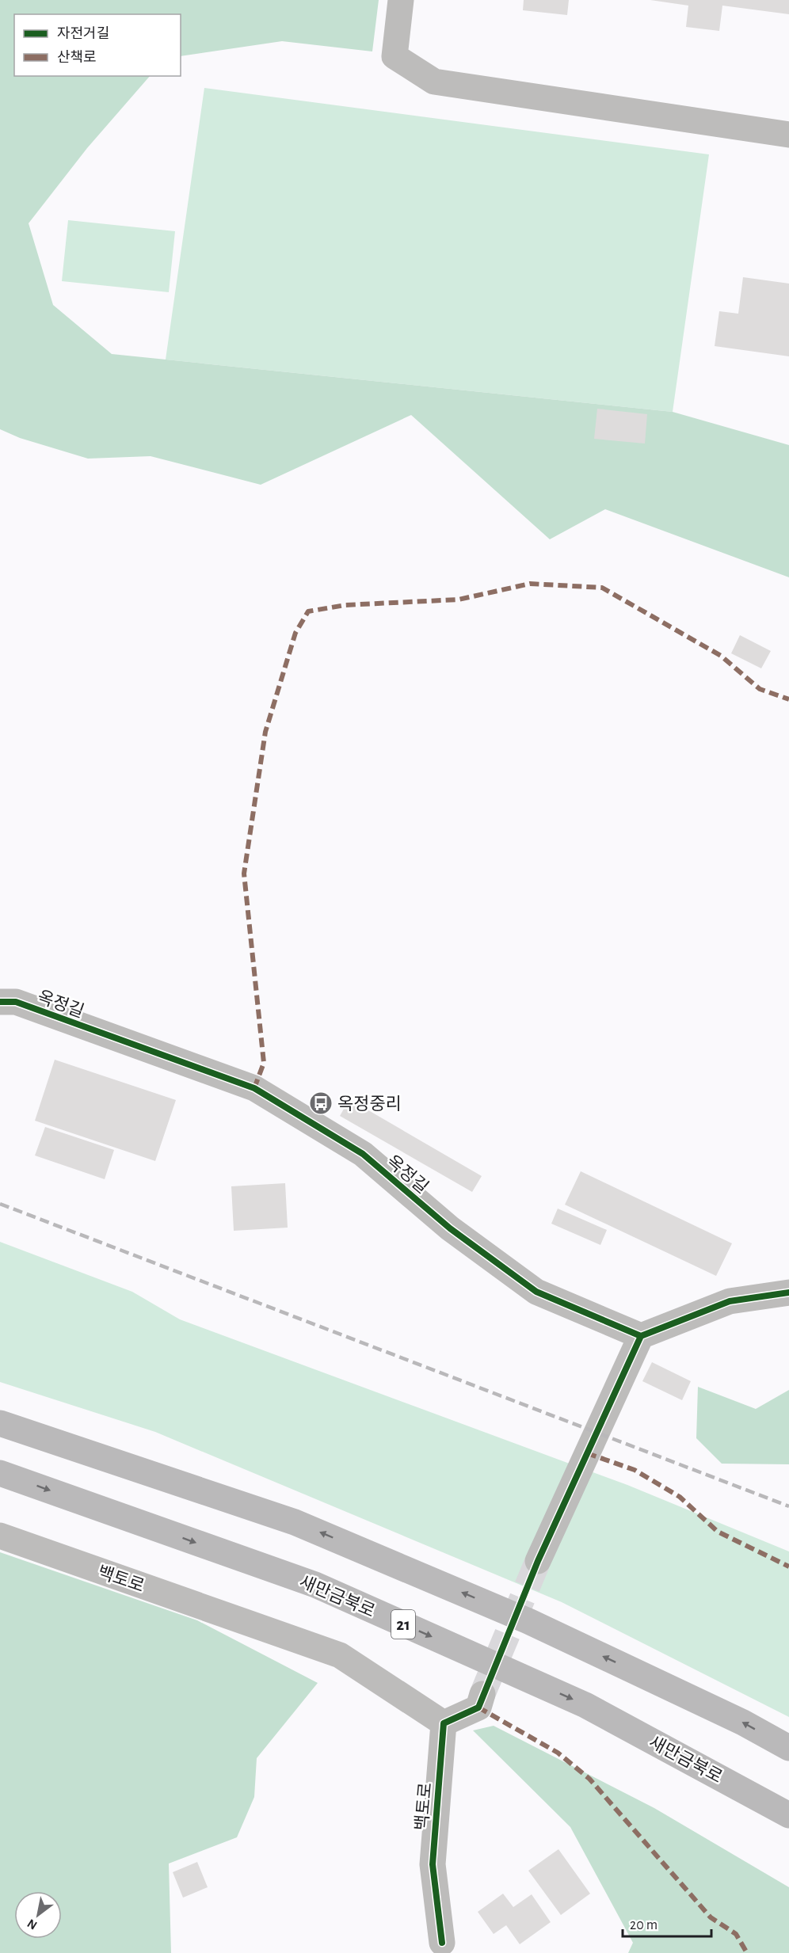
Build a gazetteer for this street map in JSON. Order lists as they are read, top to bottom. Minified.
{"streets":{"highway":["새만금북로","21"],"street":["옥정길","백토로"]},"places":{"bus stop":["옥정중리"]},"legend":["자전거길","산책로"],"scale_bar":"20 m","north":"bottom left"}
